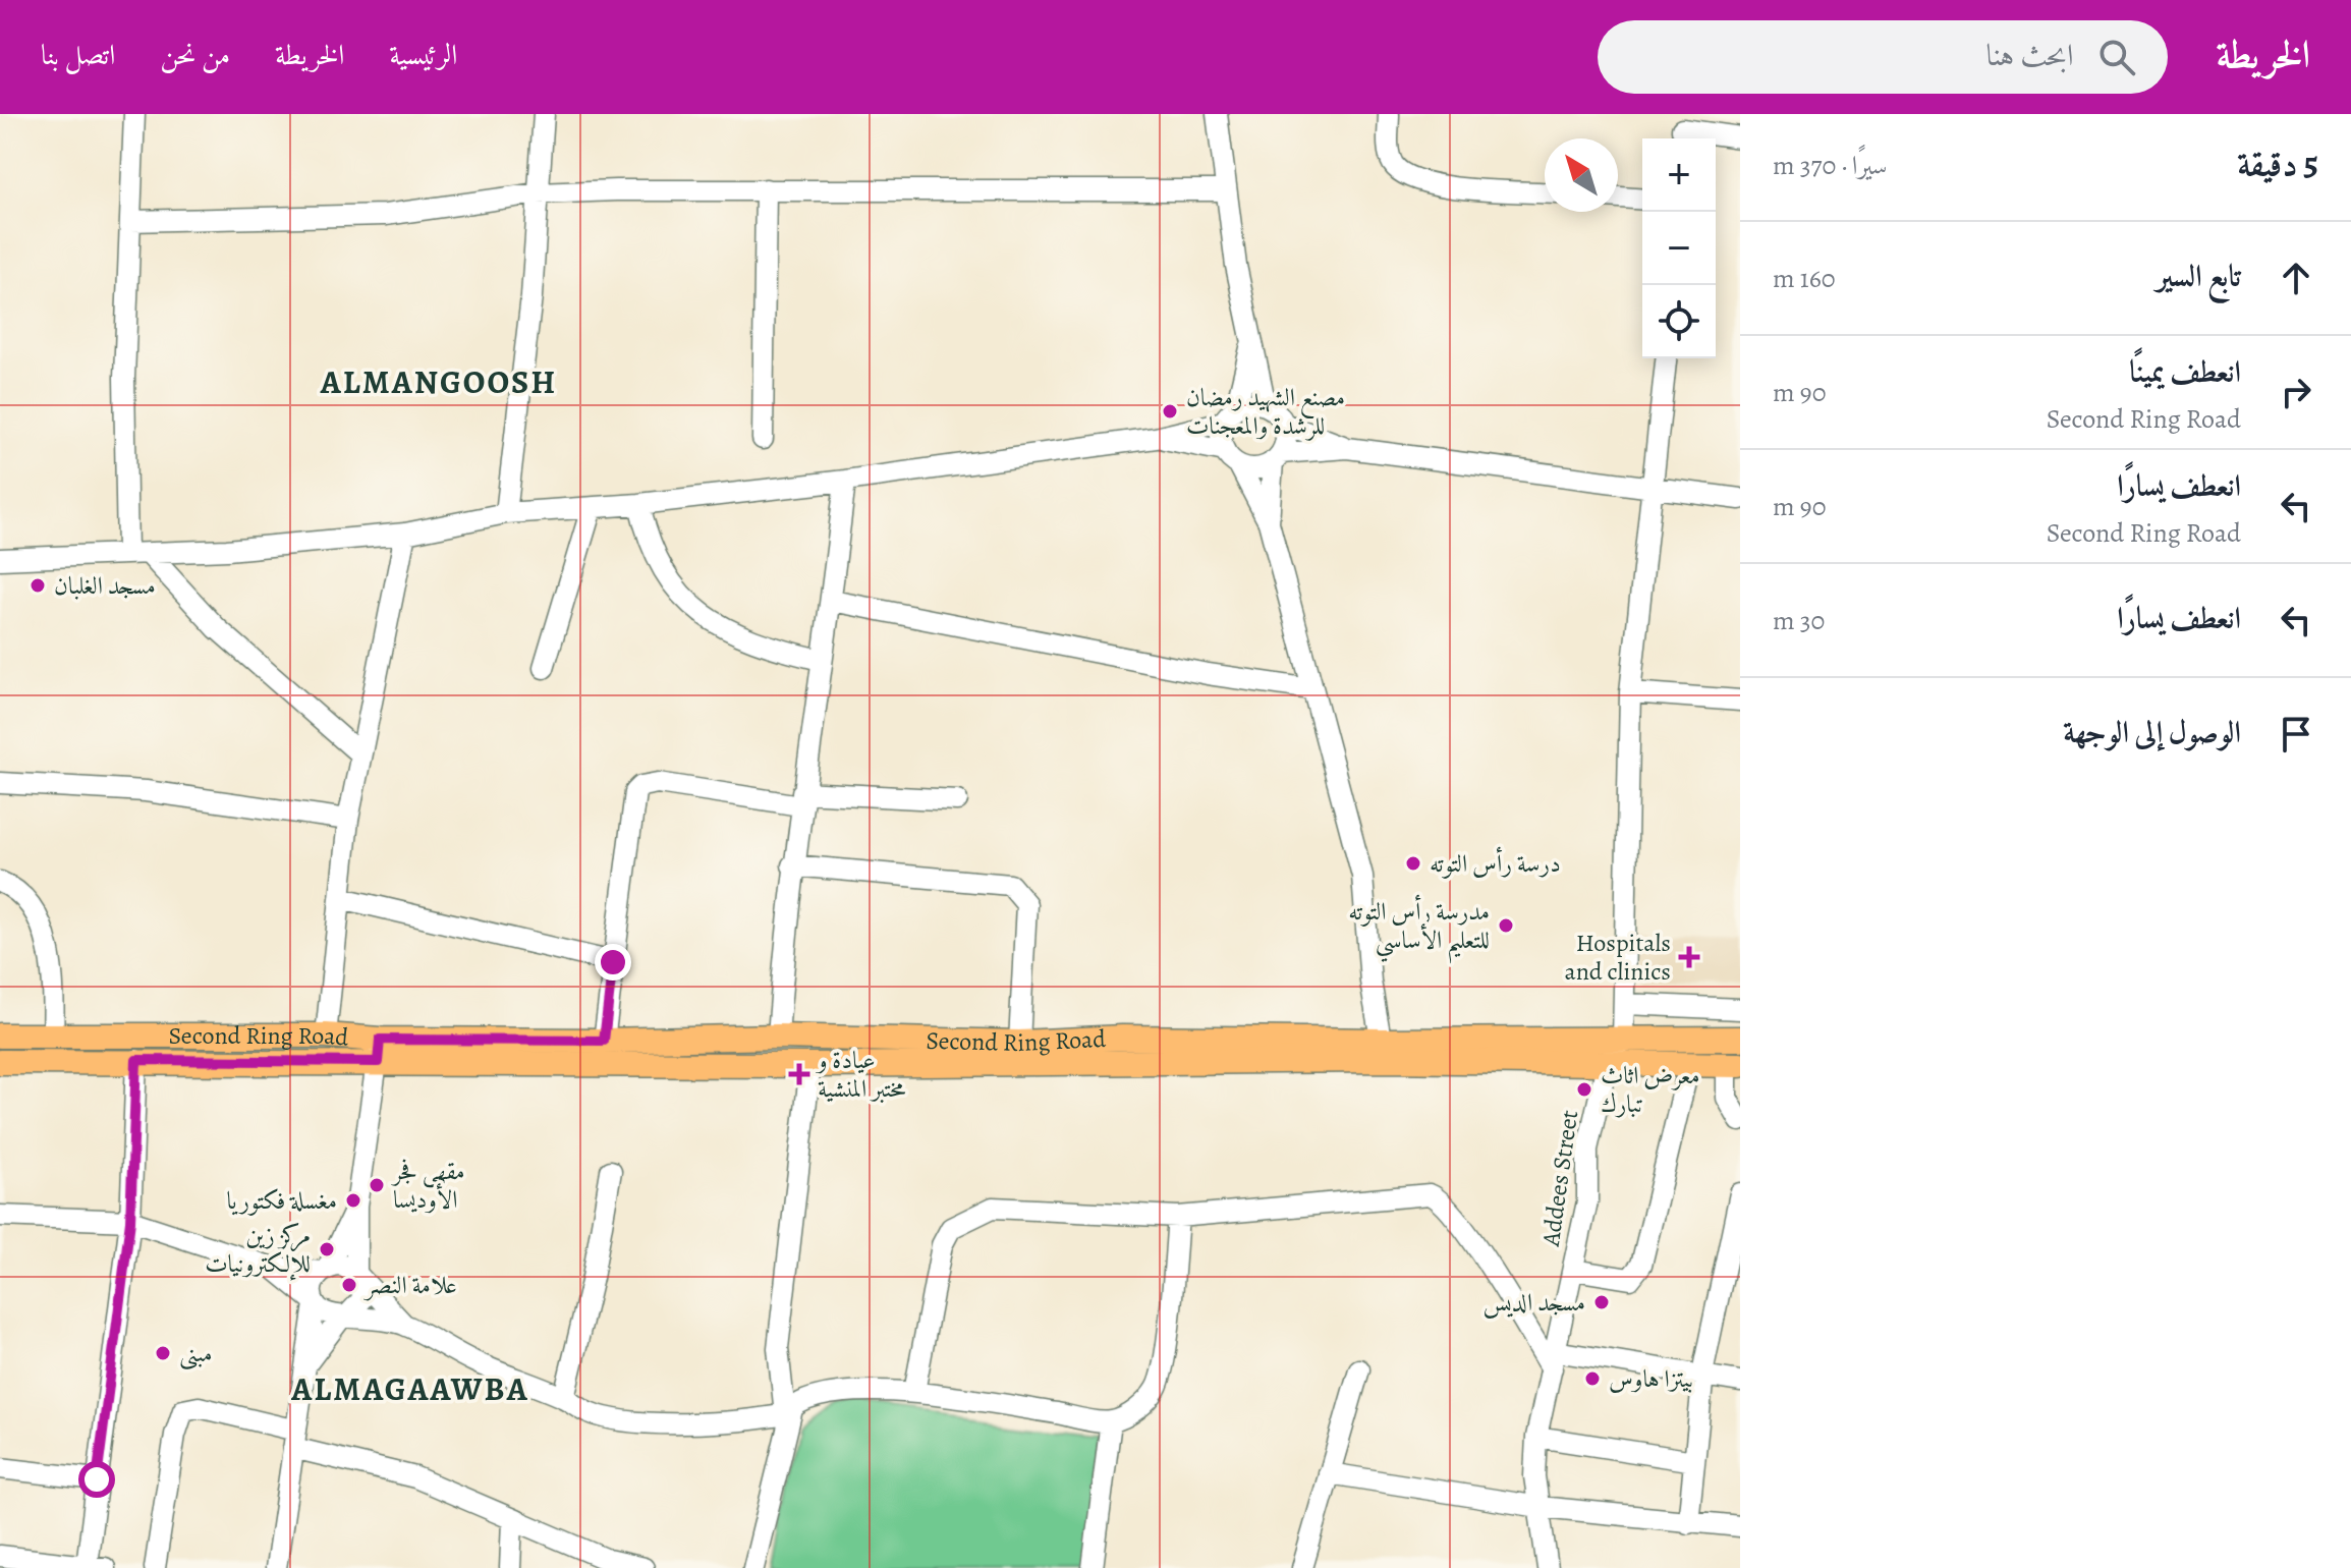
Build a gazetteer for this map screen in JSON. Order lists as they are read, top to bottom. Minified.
{"streets":{"main road":["Second Ring Road"],"street":["Addees Street"]},"crossings":[["Second Ring Road","Addees Street"]],"districts":["ALMANGOOSH","ALMAGAAWBA"],"places":{"other":["مصنع الشهيد رمضان للرشدة والمعجنات","مسجد الغلبان","درسة رأس التوته","مدرسة رأس التوته للتعليم الأساسي","معرض اثاث تبارك","مقهى فجر الأوديسا","مغسلة فكتوريا","مركز زين للإلكترونيات","علامة النصر","مسجد الديس","مبنى","بيتزا هاوس"],"health":["Hospitals and clinics","عيادة و مختبر المنشية"]},"north":"top left","page":{"header":"الخريطة","search":"ابحث هنا","nav":["الرئيسية","الخريطة","من نحن","اتصل بنا"],"heading":["5 دقيقة","سيرًا · 370 m"],"map_buttons":["+","−"],"list":[["تابع السير","160 m"],["انعطف يمينًا","Second Ring Road","90 m"],["انعطف يسارًا","Second Ring Road","90 m"],["انعطف يسارًا","30 m"],"الوصول إلى الوجهة"]}}
